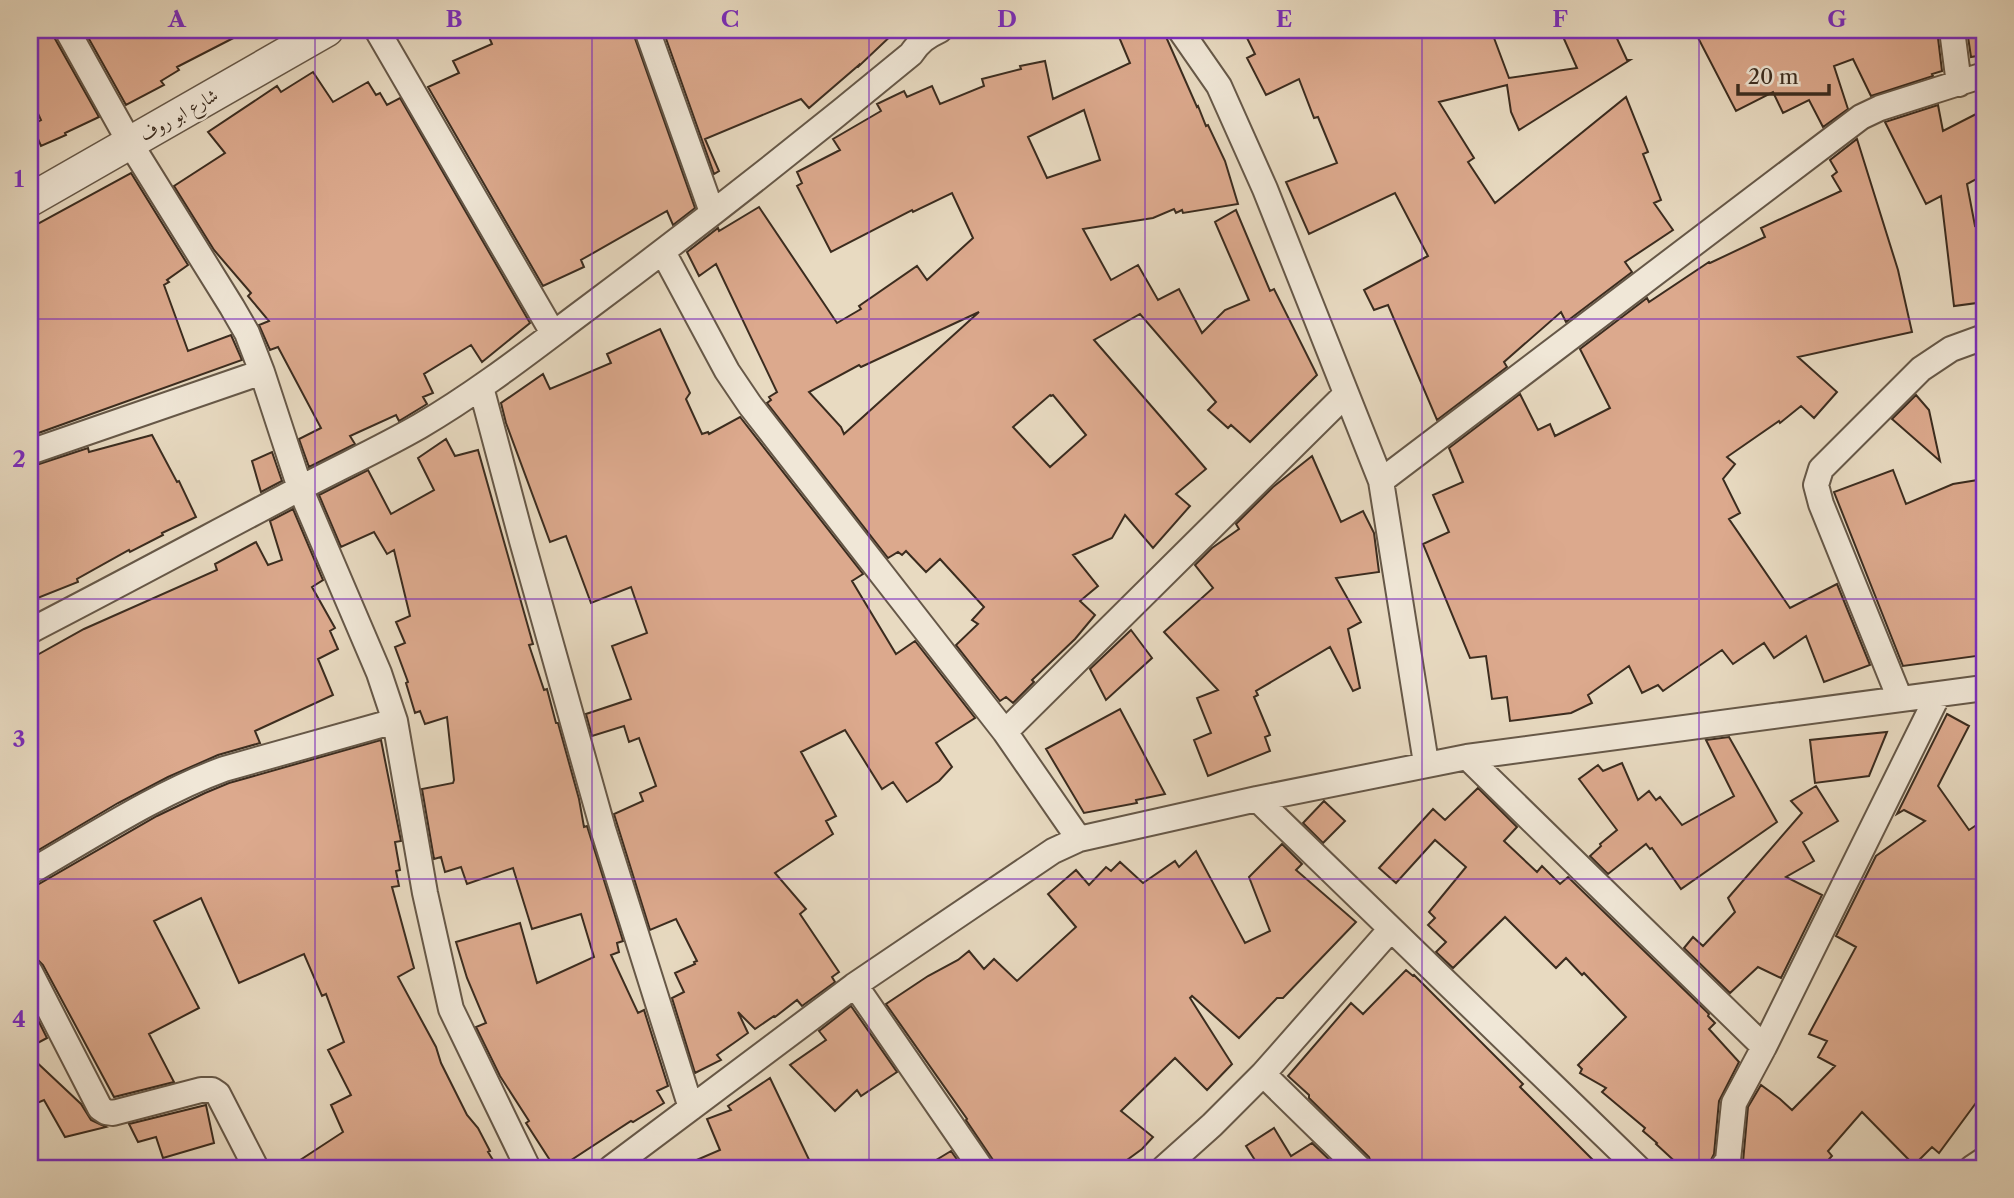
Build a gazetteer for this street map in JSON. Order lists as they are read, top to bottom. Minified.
{"streets":{"street":["شارع ابو روف"]},"scale_bar":"20 m","grid":{"columns":["A","B","C","D","E","F","G"],"rows":["1","2","3","4"]}}
